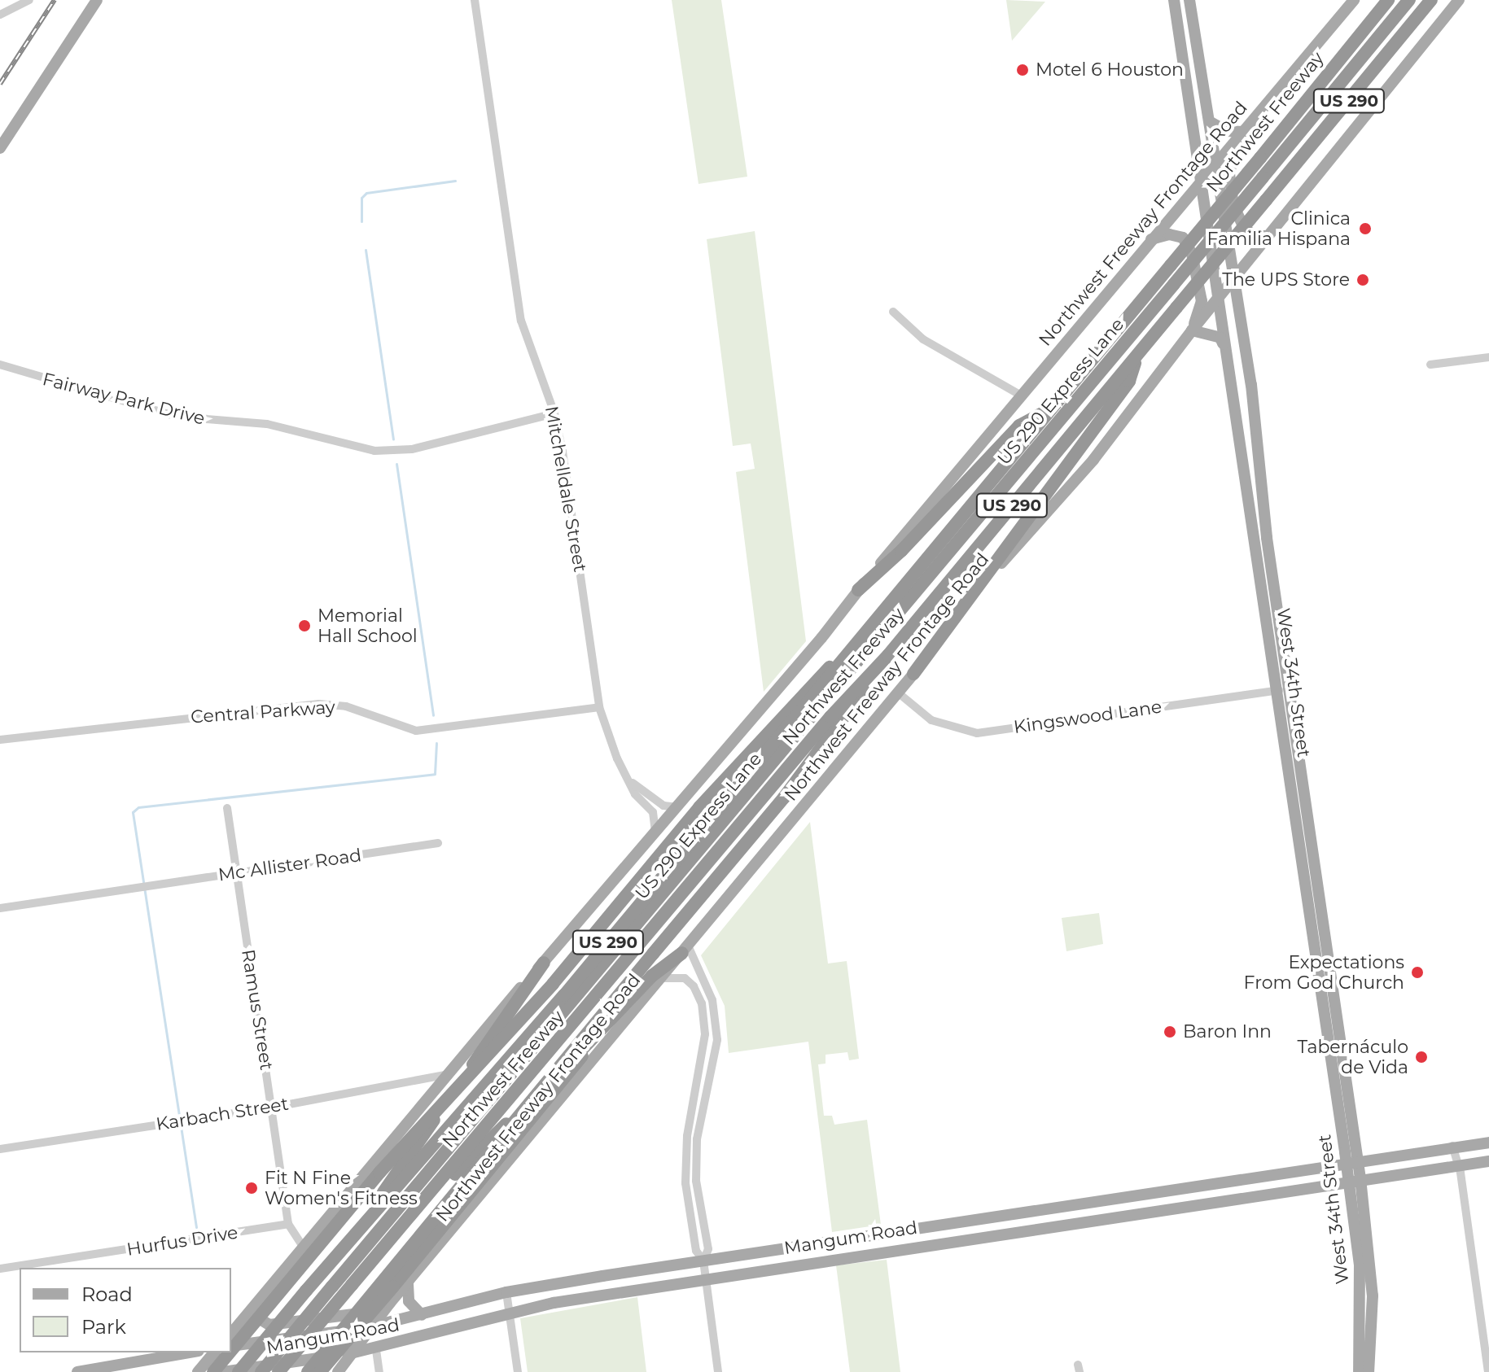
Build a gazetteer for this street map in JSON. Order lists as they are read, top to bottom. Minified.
{"streets":{"highway":["US 290","Northwest Freeway","US 290 Express Lane"],"main road":["Northwest Freeway Frontage Road","West 34th Street","Mangum Road"],"street":["Fairway Park Drive","Mitchelldale Street","Central Parkway","Kingswood Lane","Mc Allister Road","Ramus Street","Karbach Street","Hurfus Drive"]},"crossings":[["Northwest Freeway Frontage Road","Mitchelldale Street"],["Northwest Freeway Frontage Road","West 34th Street"],["Northwest Freeway Frontage Road","Kingswood Lane"],["Northwest Freeway Frontage Road","Ramus Street"],["Northwest Freeway Frontage Road","Karbach Street"],["Northwest Freeway Frontage Road","Mangum Road"],["Fairway Park Drive","Mitchelldale Street"],["Mitchelldale Street","Central Parkway"],["West 34th Street","Kingswood Lane"],["West 34th Street","Mangum Road"],["Mc Allister Road","Ramus Street"],["Ramus Street","Karbach Street"],["Ramus Street","Hurfus Drive"]],"places":["Motel 6 Houston","Clinica Familia Hispana","The UPS Store","Memorial Hall School","Expectations From God Church","Baron Inn","Tabernáculo de Vida","Fit N Fine Women's Fitness"],"legend":["Road","Park"]}
